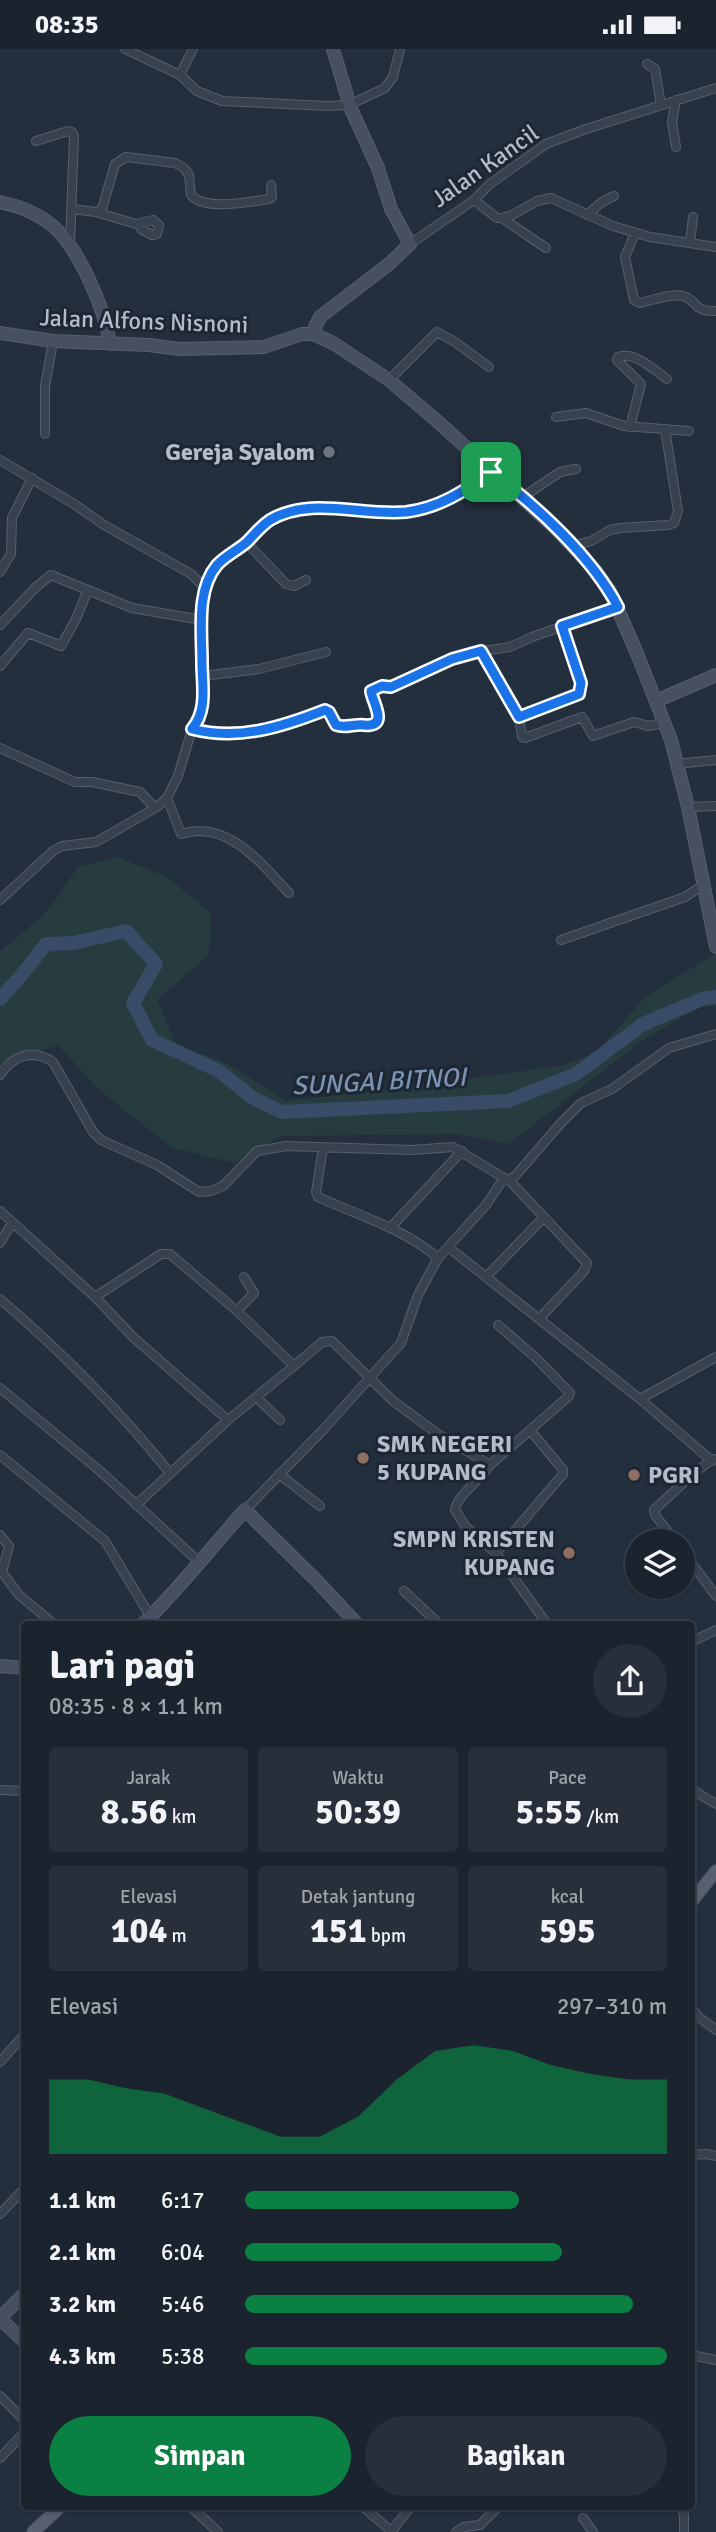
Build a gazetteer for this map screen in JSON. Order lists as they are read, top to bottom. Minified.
{"streets":{"main road":["Jalan Kancil","Jalan Alfons Nisnoni"]},"crossings":[["Jalan Kancil","Jalan Alfons Nisnoni"]],"water":["SUNGAI BITNOI"],"places":["Gereja Syalom","SMK NEGERI 5 KUPANG","PGRI","SMPN KRISTEN KUPANG"],"page":{"status":"08:35","heading":["Lari pagi","08:35 · 8 × 1.1 km"],"stats":[["Jarak","8.56 km"],["Waktu","50:39"],["Pace","5:55 /km"],["Elevasi","104 m"],["Detak jantung","151 bpm"],["kcal","595"]],"chart":["Elevasi","297–310 m"],"list":[{"name":"1.1 km","note":"6:17"},{"name":"2.1 km","note":"6:04"},{"name":"3.2 km","note":"5:46"},{"name":"4.3 km","note":"5:38"}],"buttons":["Simpan","Bagikan"]}}
